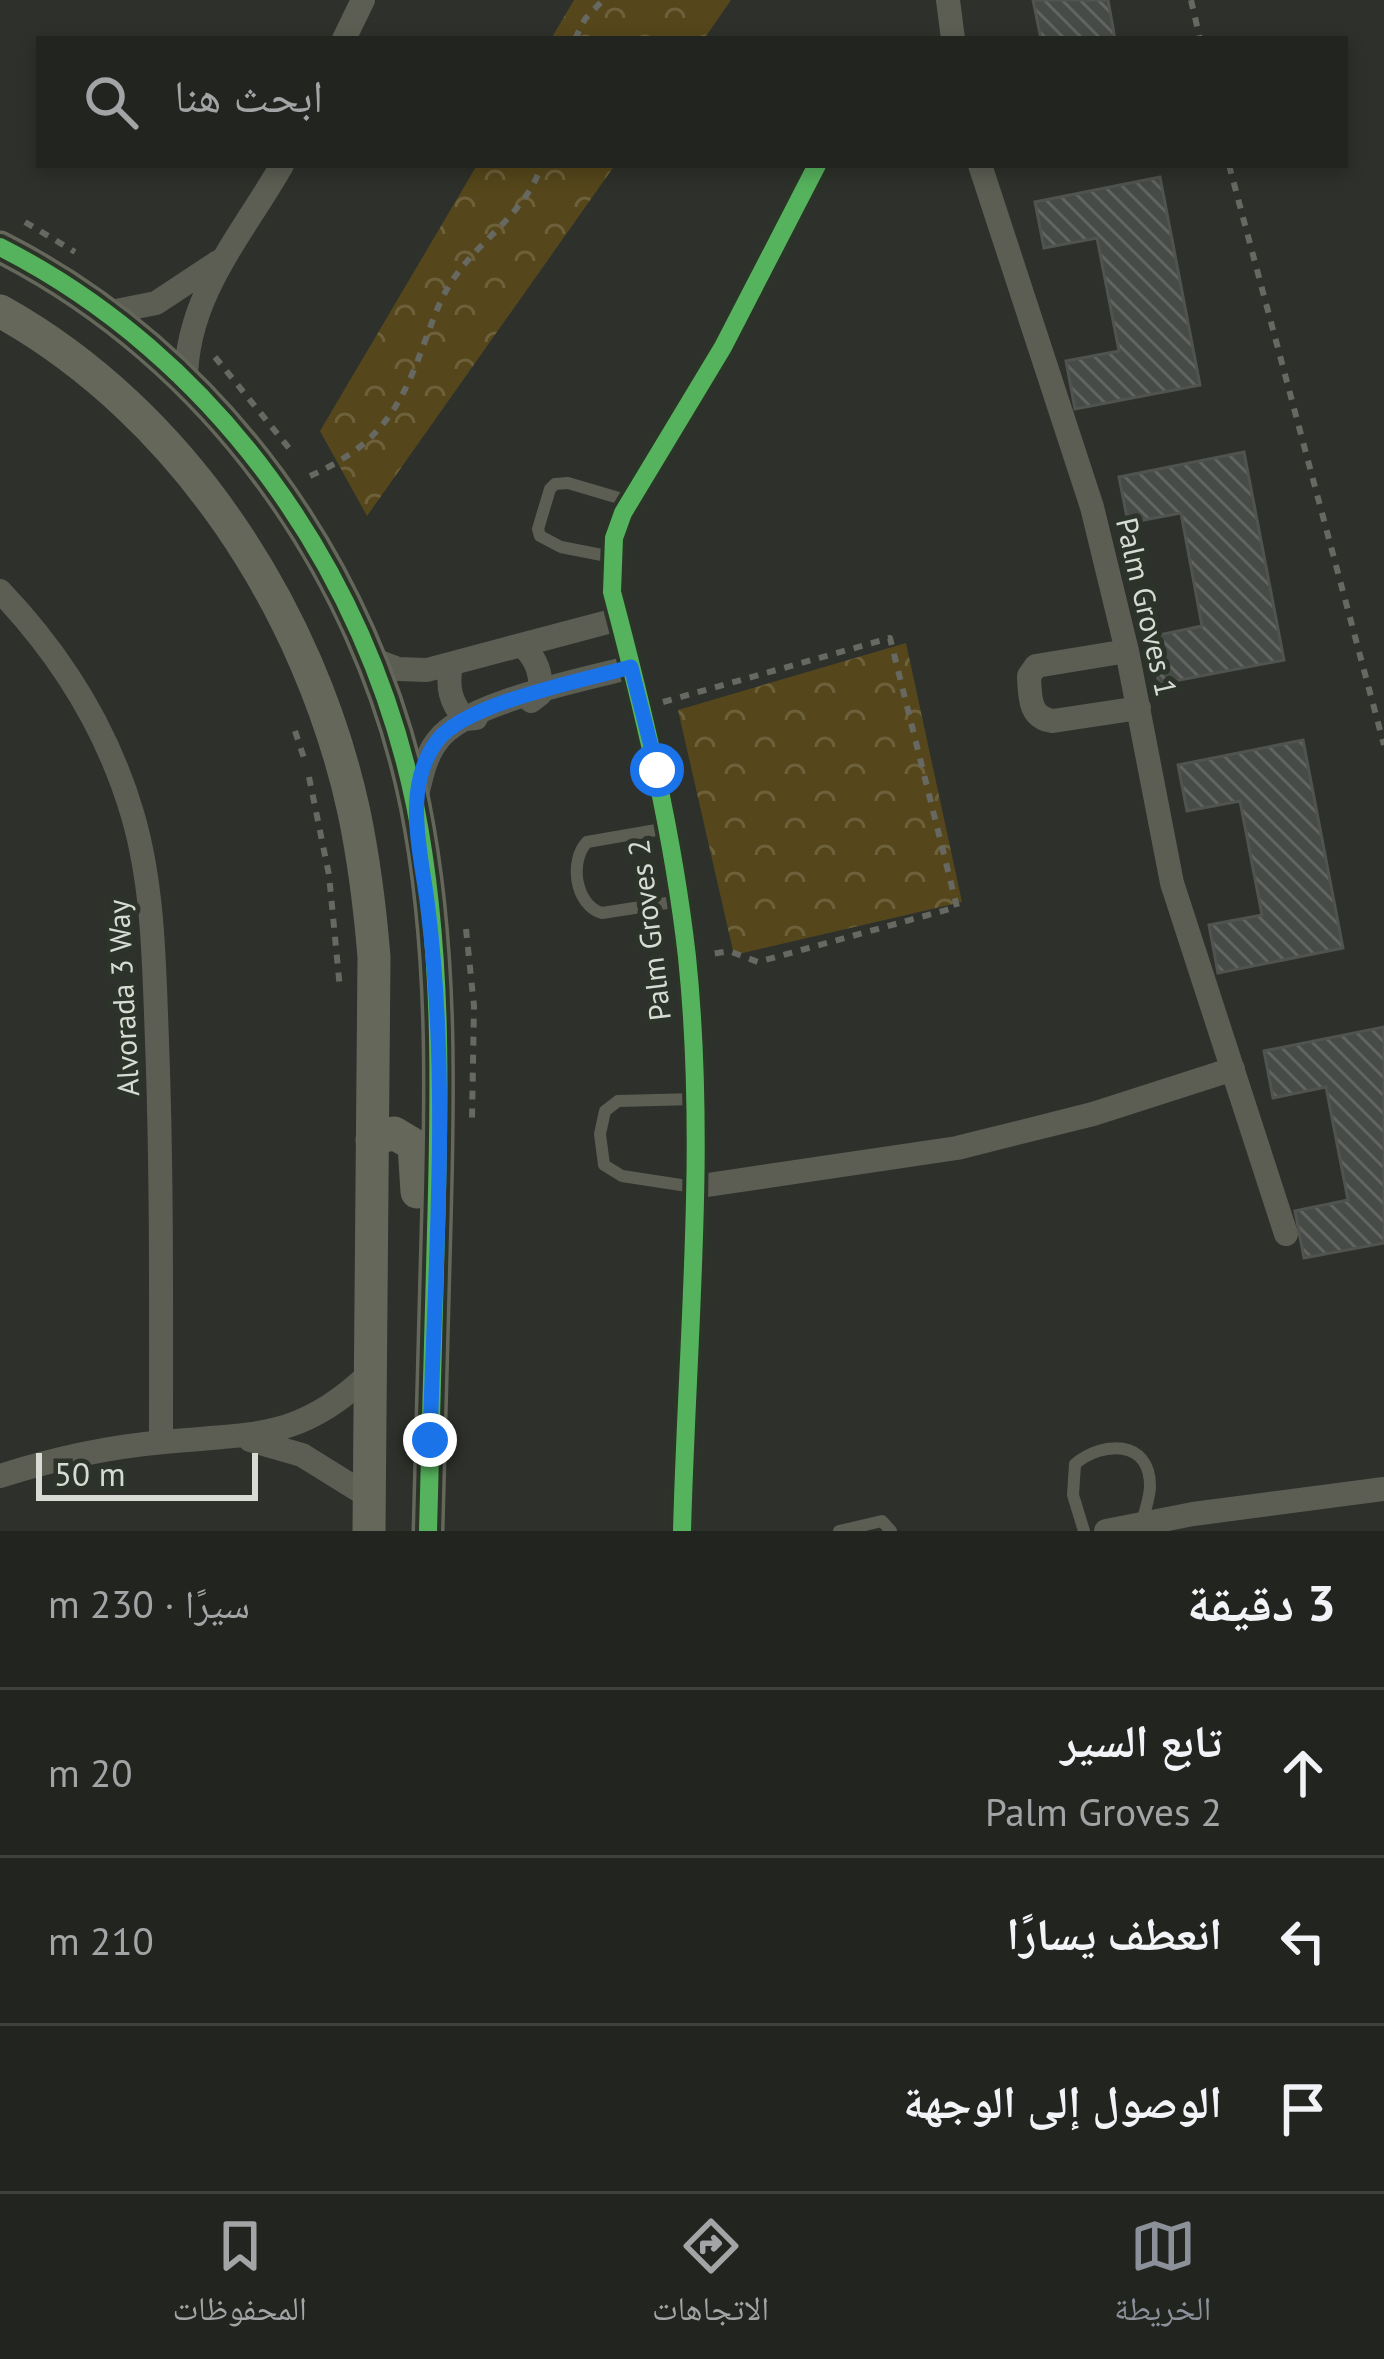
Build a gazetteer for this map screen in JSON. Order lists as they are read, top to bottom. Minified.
{"streets":{"street":["Palm Groves 1","Palm Groves 2","Alvorada 3 Way"]},"scale_bar":"50 m","page":{"search":"ابحث هنا","scale":"50 m","heading":["3 دقيقة","سيرًا · 230 m"],"list":[["تابع السير","Palm Groves 2","20 m"],["انعطف يسارًا","210 m"],"الوصول إلى الوجهة"],"nav":["الخريطة","الاتجاهات","المحفوظات"]}}
